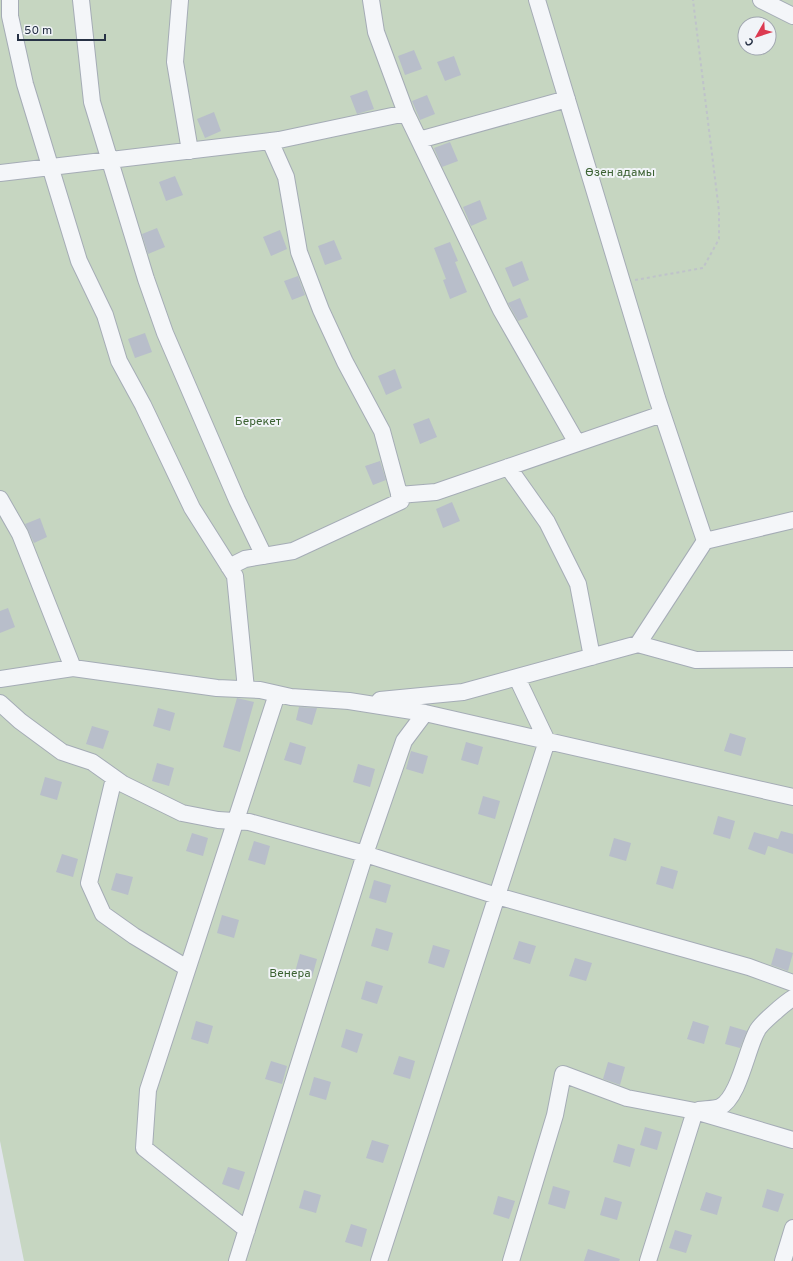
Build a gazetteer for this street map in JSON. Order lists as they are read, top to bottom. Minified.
{"parks":["Өзен адамы","Берекет","Венера"],"scale_bar":"50 m","north":"bottom left"}
